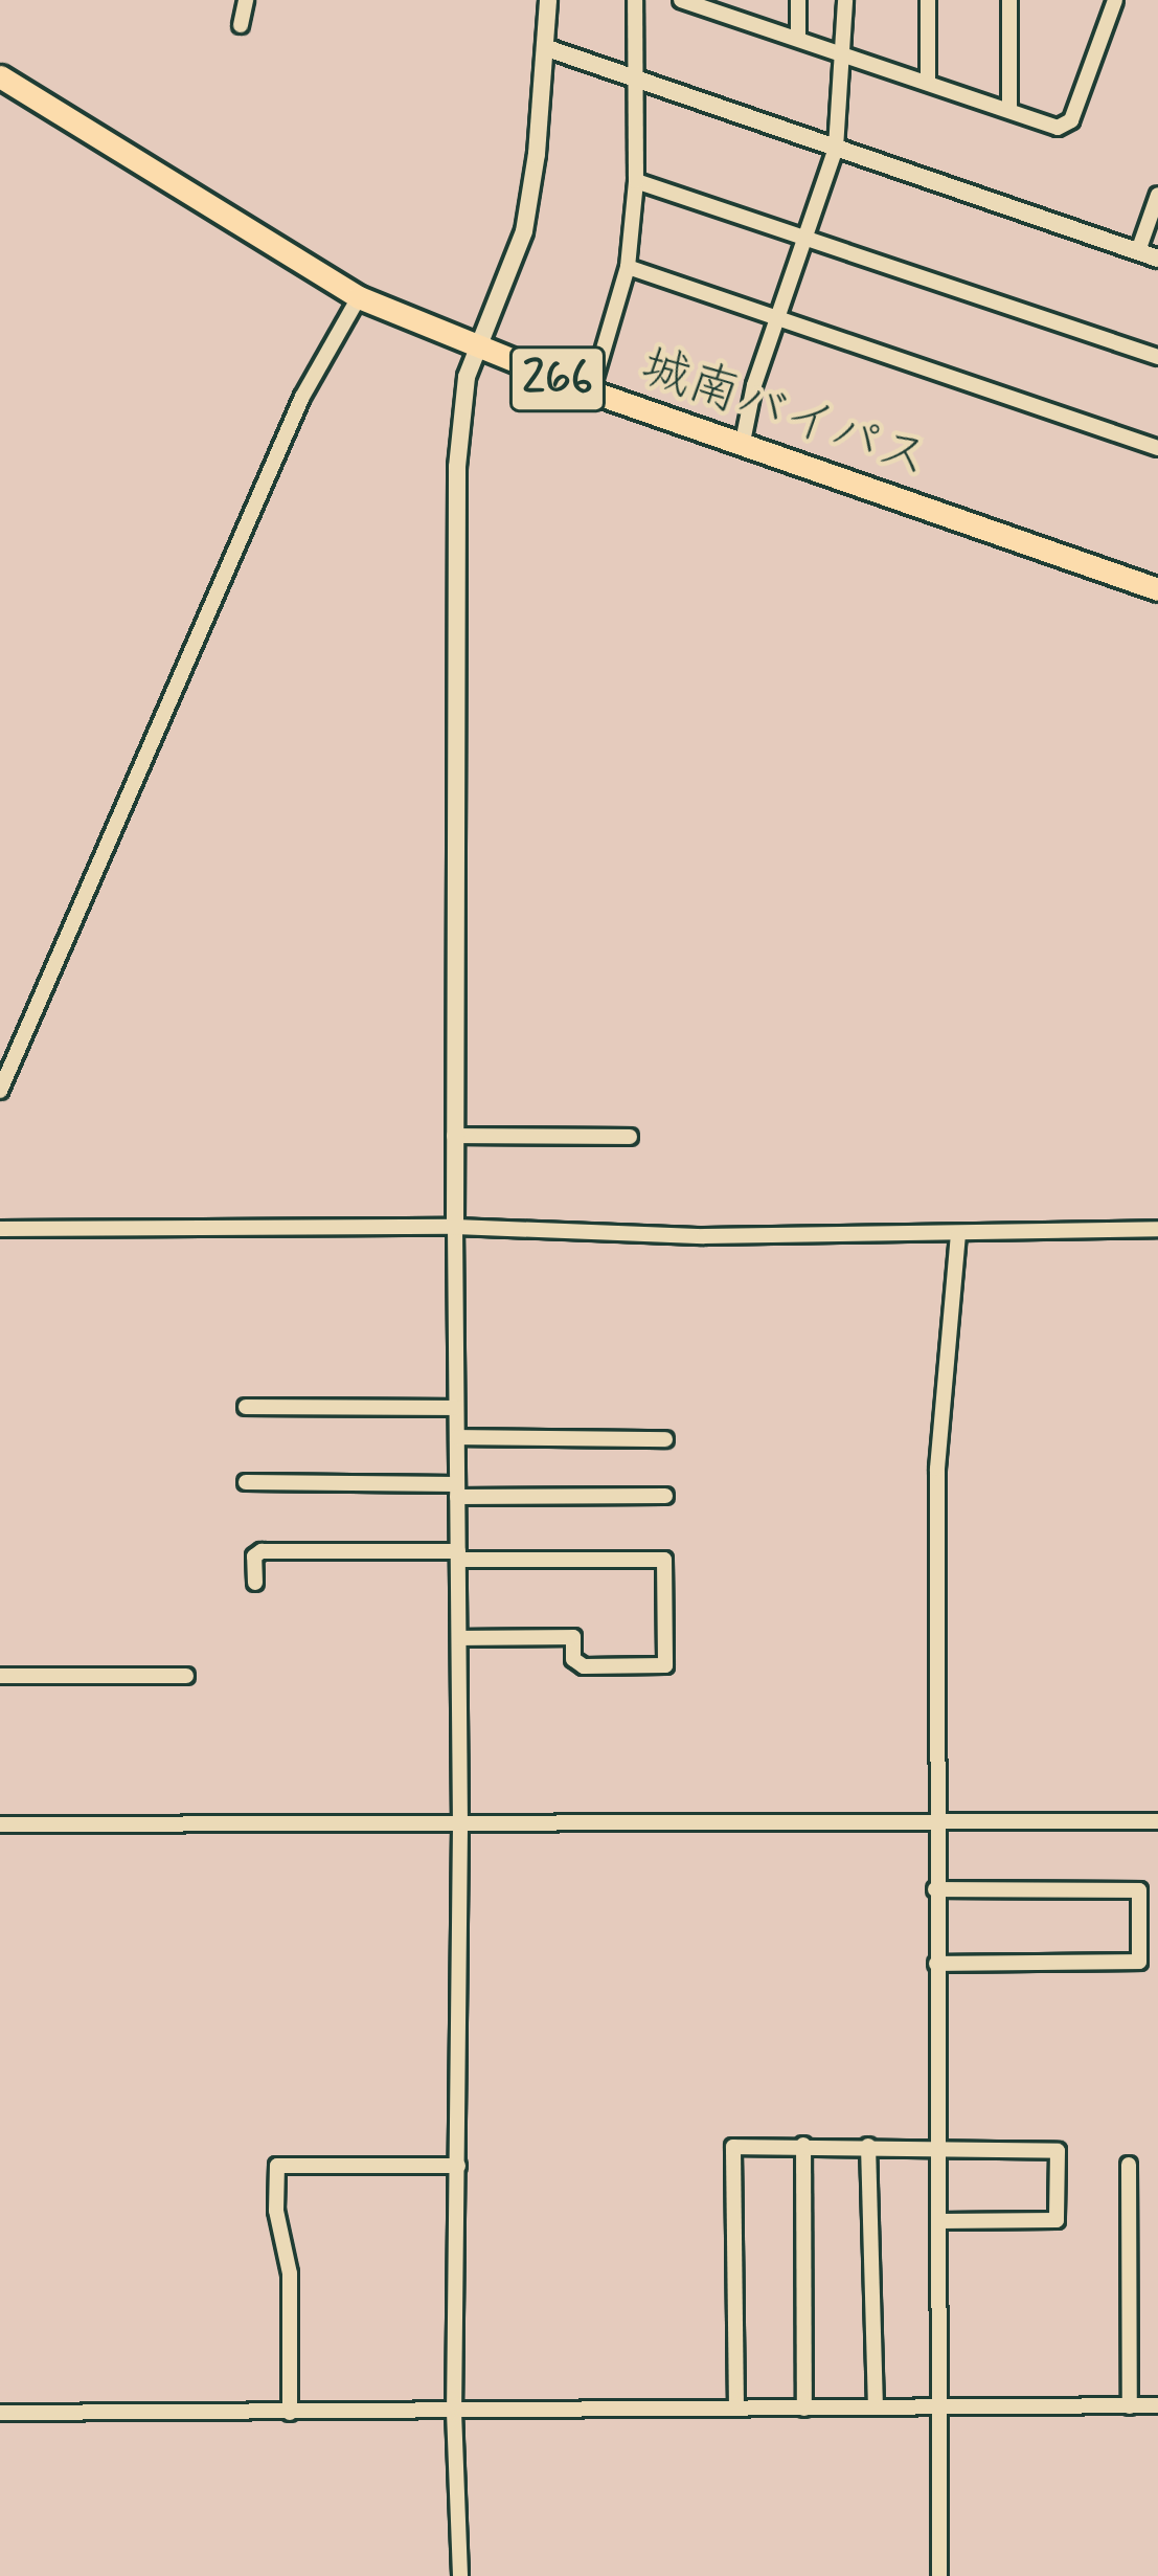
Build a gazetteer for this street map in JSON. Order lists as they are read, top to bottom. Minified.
{"streets":{"highway":["266","城南バイパス"]}}
